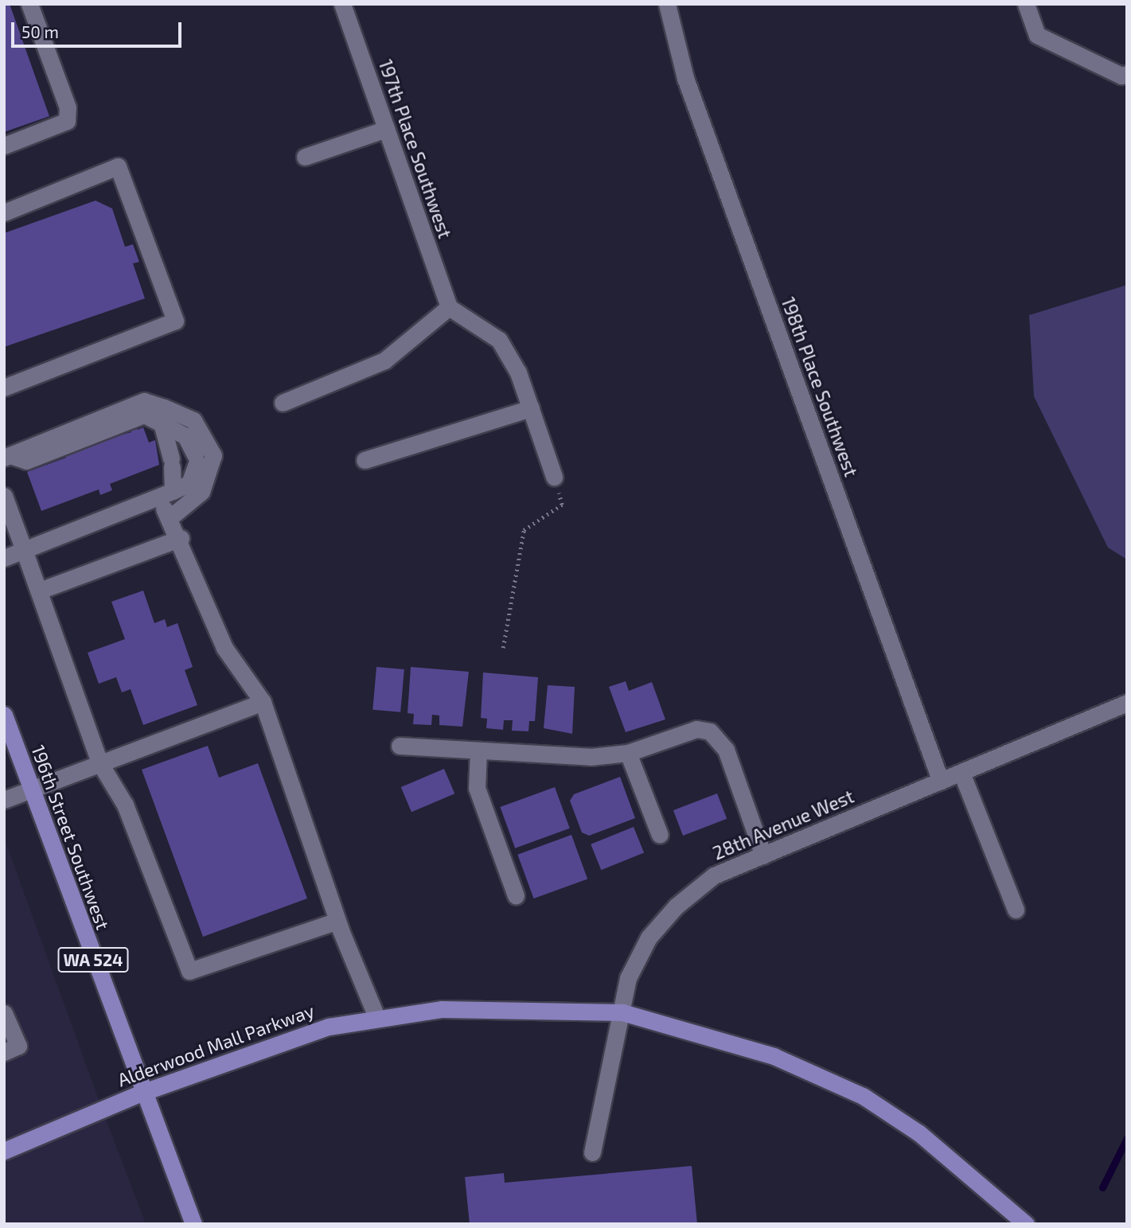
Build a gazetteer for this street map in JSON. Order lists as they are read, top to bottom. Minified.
{"streets":{"main road":["196th Street Southwest","WA 524","Alderwood Mall Parkway"],"street":["197th Place Southwest","198th Place Southwest","28th Avenue West"]},"crossings":[["198th Place Southwest","28th Avenue West"],["28th Avenue West","Alderwood Mall Parkway"],["196th Street Southwest","Alderwood Mall Parkway"]],"scale_bar":"50 m"}
